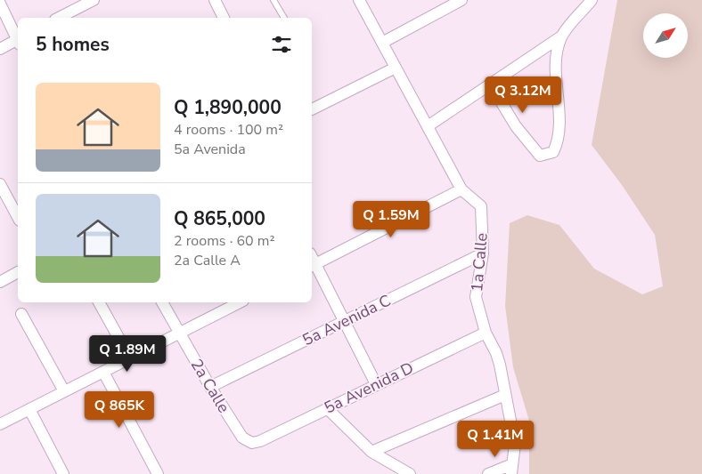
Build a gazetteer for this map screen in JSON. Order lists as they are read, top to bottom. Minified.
{"streets":{"street":["1a Calle","5a Avenida C","2a Calle","5a Avenida D"]},"crossings":[["1a Calle","5a Avenida C"],["1a Calle","5a Avenida D"],["5a Avenida C","2a Calle"],["2a Calle","5a Avenida D"]],"north":"top right","page":{"heading":"5 homes","list":[{"name":"Q 1,890,000","note":"4 rooms · 100 m² · 5a Avenida"},{"name":"Q 865,000","note":"2 rooms · 60 m² · 2a Calle A"}],"price":["Q 3.12M","Q 1.59M","Q 1.89M","Q 865K","Q 1.41M"]}}
